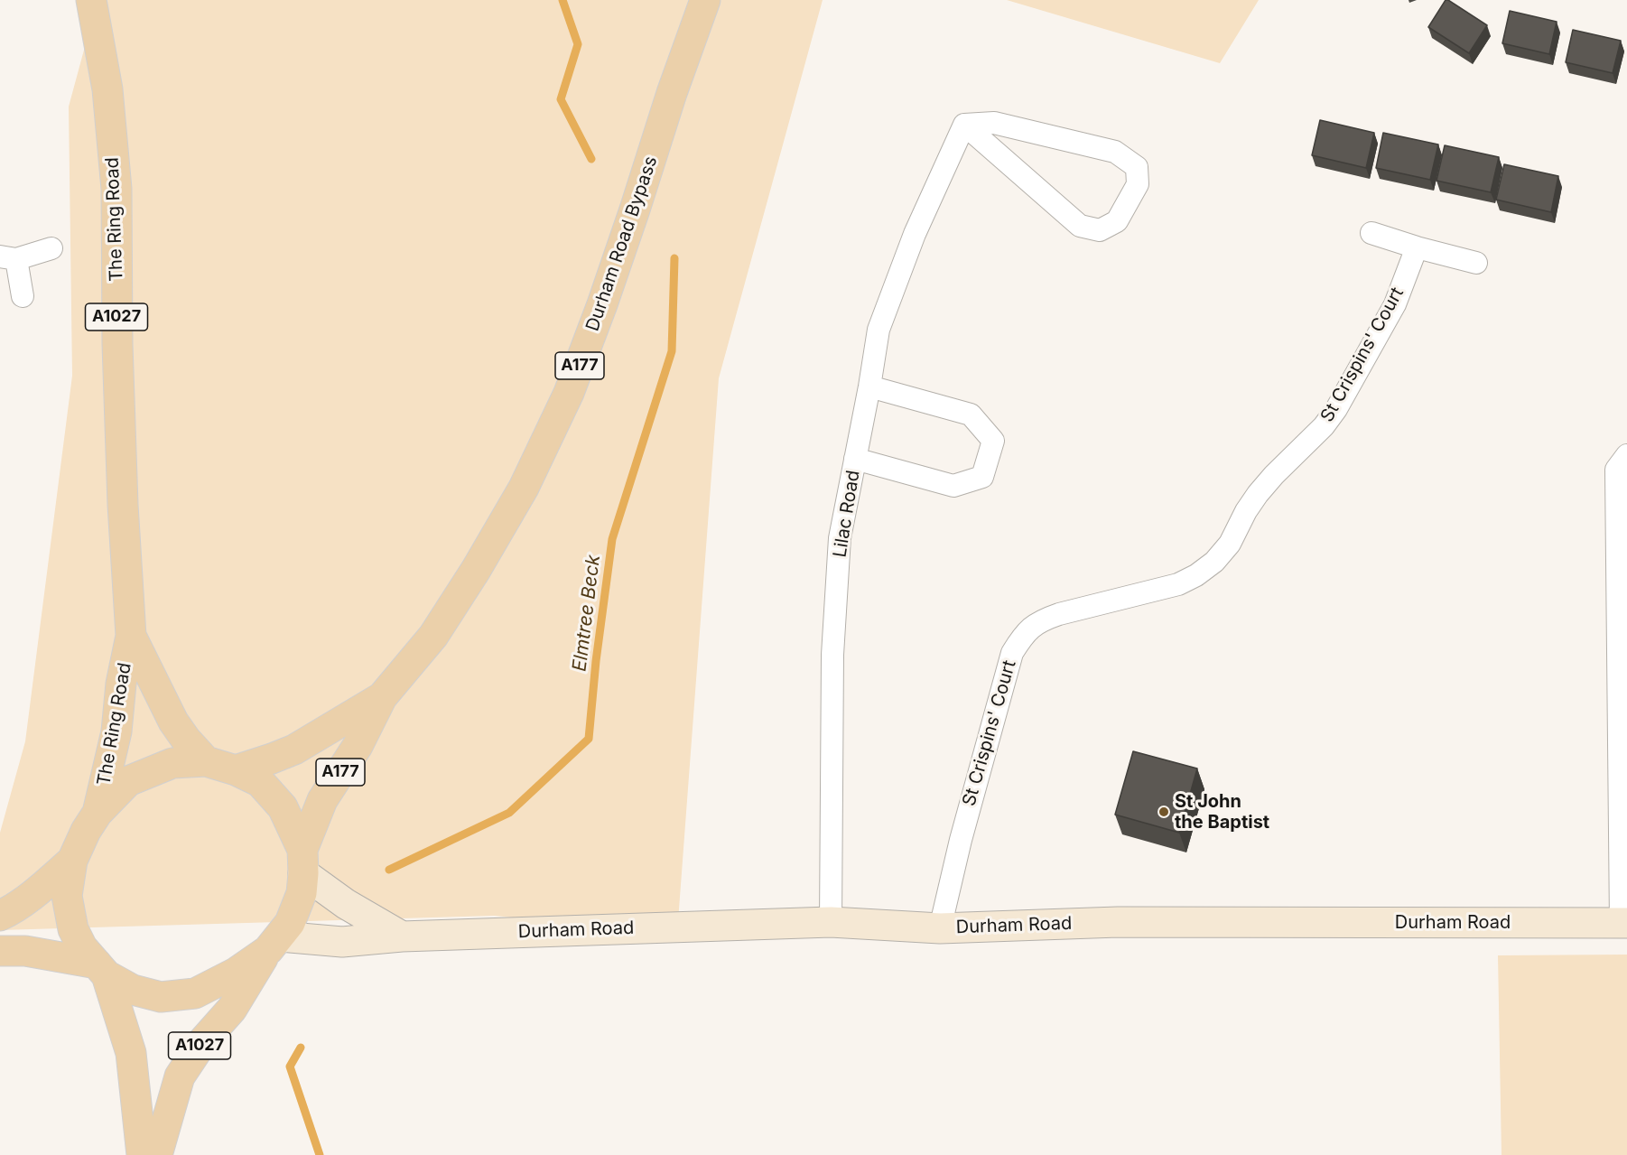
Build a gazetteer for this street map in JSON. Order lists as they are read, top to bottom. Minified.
{"streets":{"main road":["The Ring Road","Durham Road Bypass","A1027","A177"],"street":["St Crispins' Court","Lilac Road","Durham Road"]},"crossings":[["Durham Road Bypass","A1027"],["A1027","Durham Road"],["St Crispins' Court","Durham Road"],["Lilac Road","Durham Road"]],"water":["Elmtree Beck"],"places":["St John the Baptist"]}
